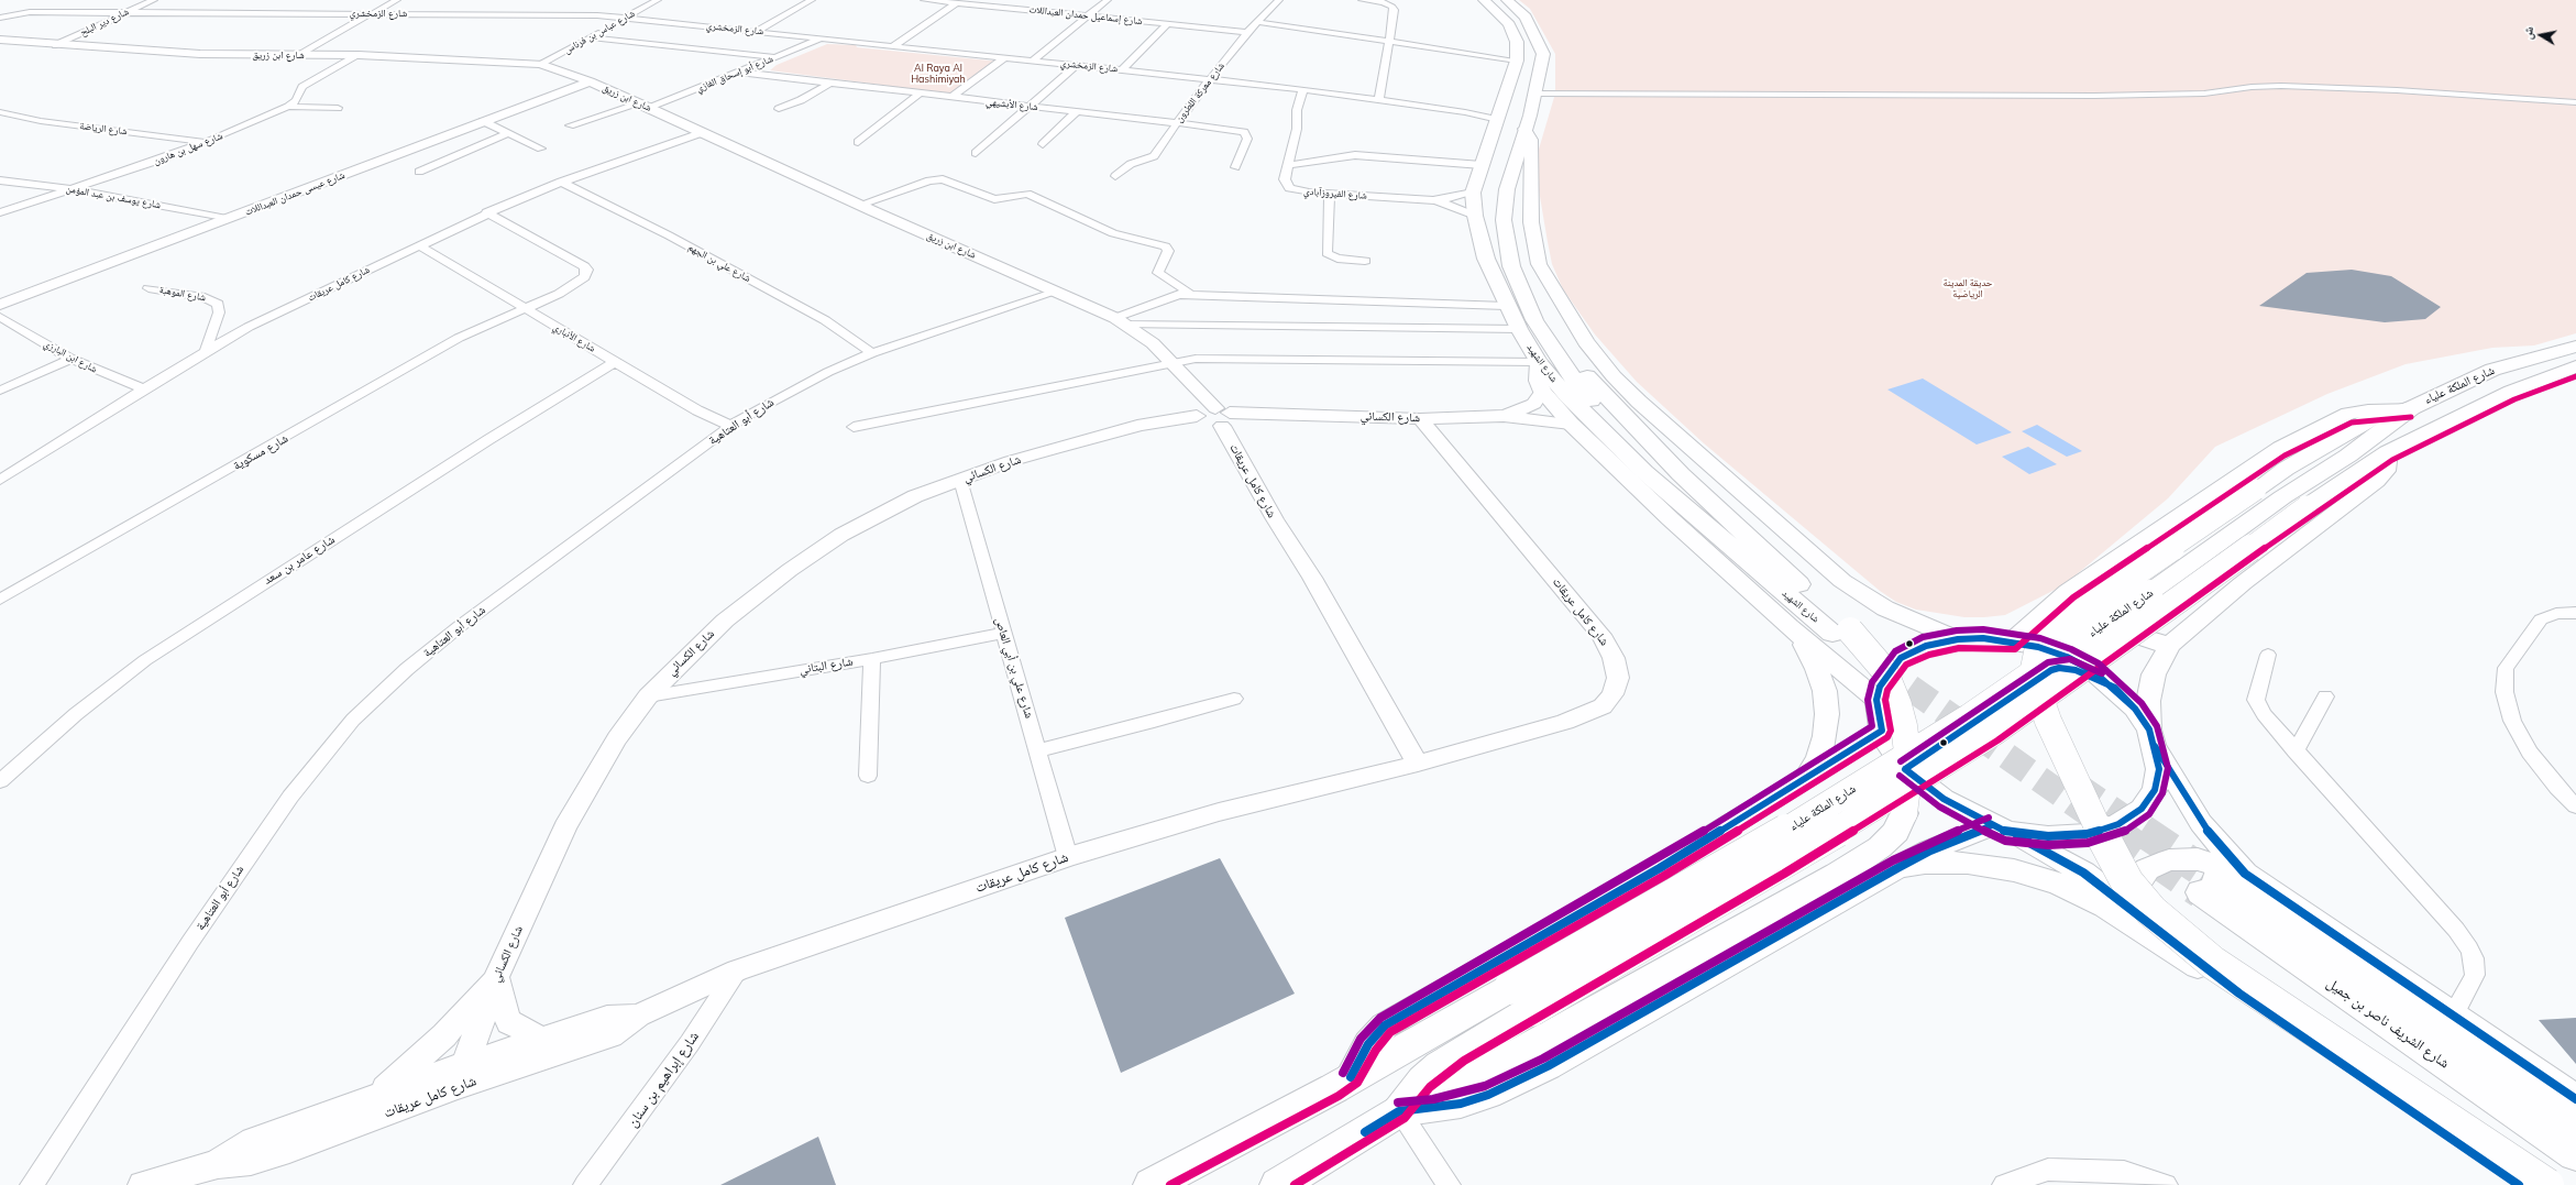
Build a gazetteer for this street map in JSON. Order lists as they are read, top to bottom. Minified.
{"streets":{"main road":["شارع الشهيد","شارع الملكة علياء","شارع الشريف ناصر بن جميل"],"street":["شارع الزمخشري","شارع إسماعيل حمدان العبداللات","شارع دير البلح","شارع عباس بن فرناس","شارع ابن زريق","شارع أبو إسحاق الغازي","شارع معركة اللطرون","شارع الأبشيهي","شارع الرياضة","شارع سهل بن هارون","شارع عيسى حمدان العبداللات","شارع الفيروزآبادي","شارع يوسف بن عبد المؤمن","شارع علي بن الجهم","شارع كامل عريقات","شارع الموهبة","شارع الأنباري","شارع ابن البارزي","شارع الكسائي","شارع أبو العتاهية","شارع مسكوية","شارع عامر بن سعد","شارع البتاني","شارع علي بن أبي العاص","شارع إبراهيم بن سنان"]},"crossings":[["شارع الزمخشري","شارع دير البلح"],["شارع الزمخشري","شارع عباس بن فرناس"],["شارع الزمخشري","شارع أبو إسحاق الغازي"],["شارع الزمخشري","شارع معركة اللطرون"],["شارع الزمخشري","شارع الفيروزآبادي"],["شارع الزمخشري","شارع الشهيد"],["شارع إسماعيل حمدان العبداللات","شارع معركة اللطرون"],["شارع دير البلح","شارع ابن زريق"],["شارع عباس بن فرناس","شارع ابن زريق"],["شارع ابن زريق","شارع أبو إسحاق الغازي"],["شارع ابن زريق","شارع سهل بن هارون"],["شارع ابن زريق","شارع عيسى حمدان العبداللات"],["شارع ابن زريق","شارع كامل عريقات"],["شارع ابن زريق","شارع الكسائي"],["شارع ابن زريق","شارع أبو العتاهية"],["شارع أبو إسحاق الغازي","شارع الأبشيهي"],["شارع معركة اللطرون","شارع الأبشيهي"],["شارع الرياضة","شارع سهل بن هارون"],["شارع سهل بن هارون","شارع يوسف بن عبد المؤمن"],["شارع عيسى حمدان العبداللات","شارع يوسف بن عبد المؤمن"],["شارع الفيروزآبادي","شارع الشهيد"],["شارع علي بن الجهم","شارع كامل عريقات"],["شارع علي بن الجهم","شارع أبو العتاهية"],["شارع كامل عريقات","شارع الموهبة"],["شارع كامل عريقات","شارع الأنباري"],["شارع كامل عريقات","شارع ابن البارزي"],["شارع كامل عريقات","شارع الكسائي"],["شارع كامل عريقات","شارع مسكوية"],["شارع كامل عريقات","شارع علي بن أبي العاص"],["شارع كامل عريقات","شارع إبراهيم بن سنان"],["شارع الأنباري","شارع أبو العتاهية"],["شارع الأنباري","شارع مسكوية"],["شارع الأنباري","شارع عامر بن سعد"],["شارع الكسائي","شارع البتاني"],["شارع الكسائي","شارع علي بن أبي العاص"],["شارع البتاني","شارع علي بن أبي العاص"]],"parks":["Al Raya Al Hashimiyah","حديقة المدينة الرياضية"],"north":"left"}
